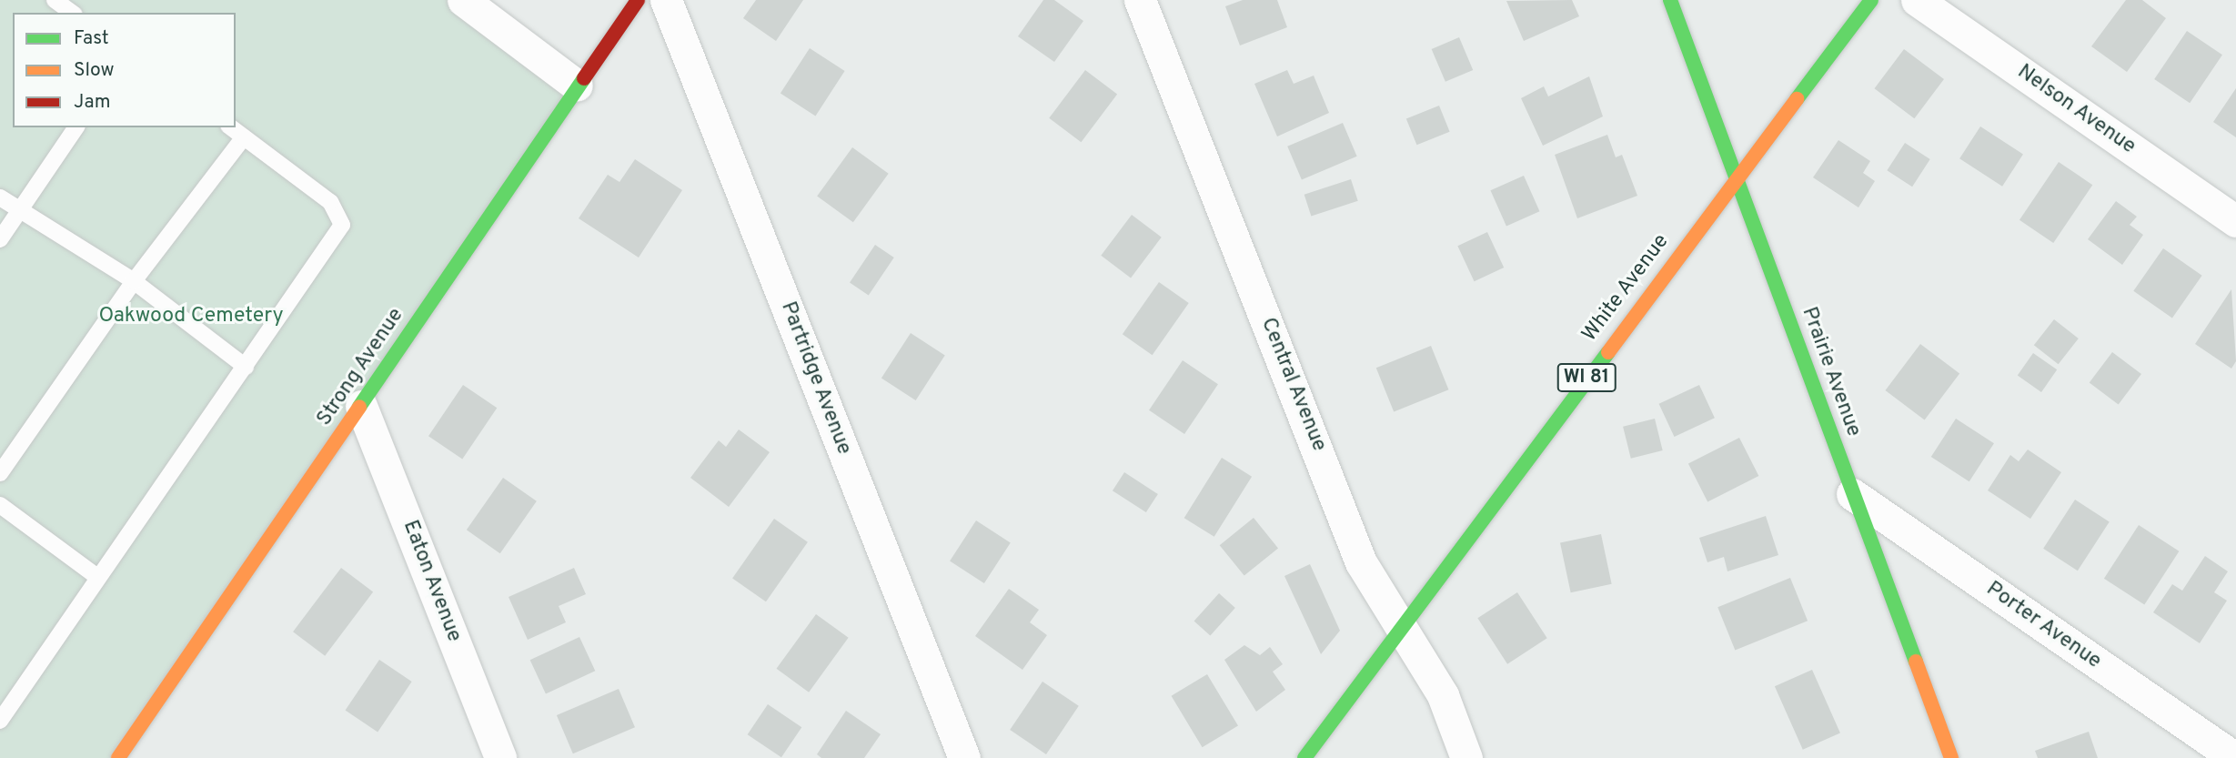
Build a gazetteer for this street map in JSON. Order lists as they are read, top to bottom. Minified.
{"streets":{"main road":["White Avenue","Strong Avenue","Prairie Avenue","WI 81"],"street":["Nelson Avenue","Partridge Avenue","Central Avenue","Eaton Avenue","Porter Avenue"]},"crossings":[["White Avenue","Prairie Avenue"],["White Avenue","Central Avenue"],["Strong Avenue","Eaton Avenue"],["Prairie Avenue","Porter Avenue"]],"parks":["Oakwood Cemetery"],"legend":["Fast","Slow","Jam"]}
